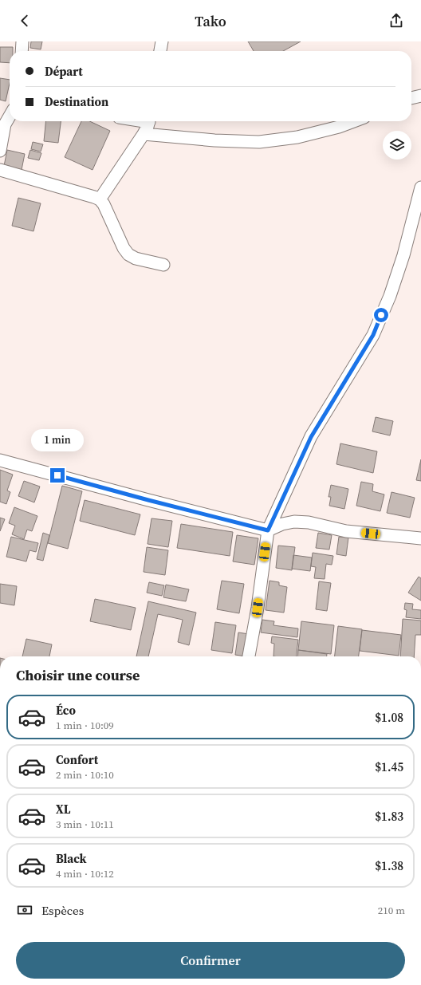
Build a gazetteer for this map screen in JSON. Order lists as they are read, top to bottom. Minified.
{"page":{"header":"Tako","banner":["Départ","Destination"],"bubble":"1 min","heading":"Choisir une course","list":[{"name":"Éco","note":"1 min · 10:09","value":"$1.08"},{"name":"Confort","note":"2 min · 10:10","value":"$1.45"},{"name":"XL","note":"3 min · 10:11","value":"$1.83"},{"name":"Black","note":"4 min · 10:12","value":"$1.38"}],"pay":["Espèces","210 m"],"buttons":"Confirmer"}}
